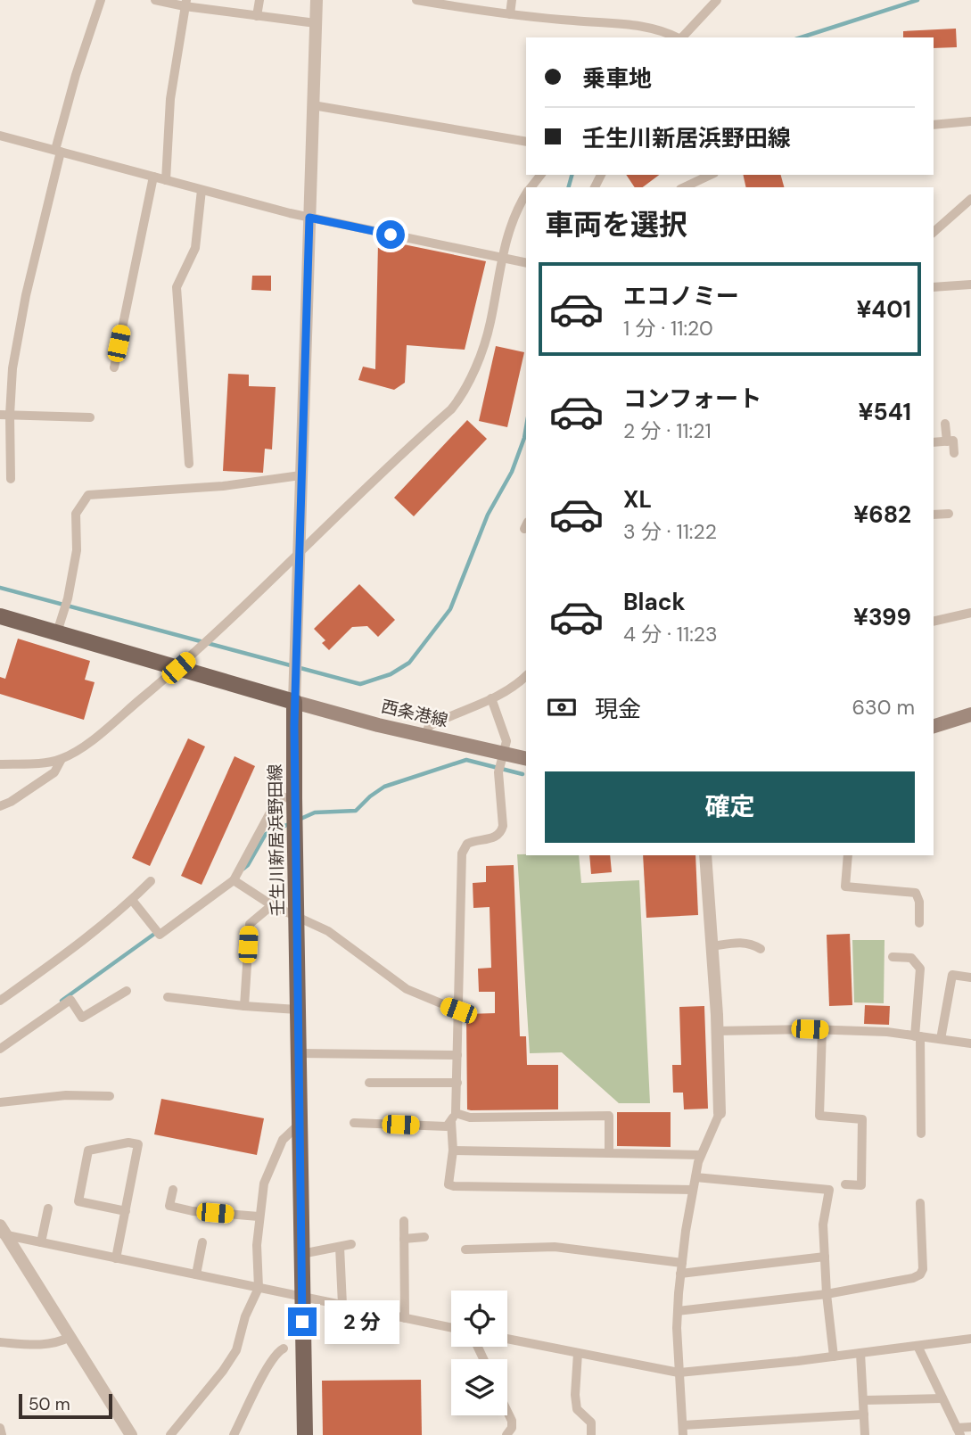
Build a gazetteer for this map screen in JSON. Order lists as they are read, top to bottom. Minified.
{"streets":{"main road":["西条港線","壬生川新居浜野田線"]},"crossings":[["西条港線","壬生川新居浜野田線"]],"scale_bar":"50 m","page":{"banner":["乗車地","壬生川新居浜野田線"],"heading":"車両を選択","list":[{"name":"エコノミー","note":"1 分 · 11:20","value":"¥401"},{"name":"コンフォート","note":"2 分 · 11:21","value":"¥541"},{"name":"XL","note":"3 分 · 11:22","value":"¥682"},{"name":"Black","note":"4 分 · 11:23","value":"¥399"}],"pay":["現金","630 m"],"buttons":"確定","bubble":"2 分","scale":"50 m"}}
